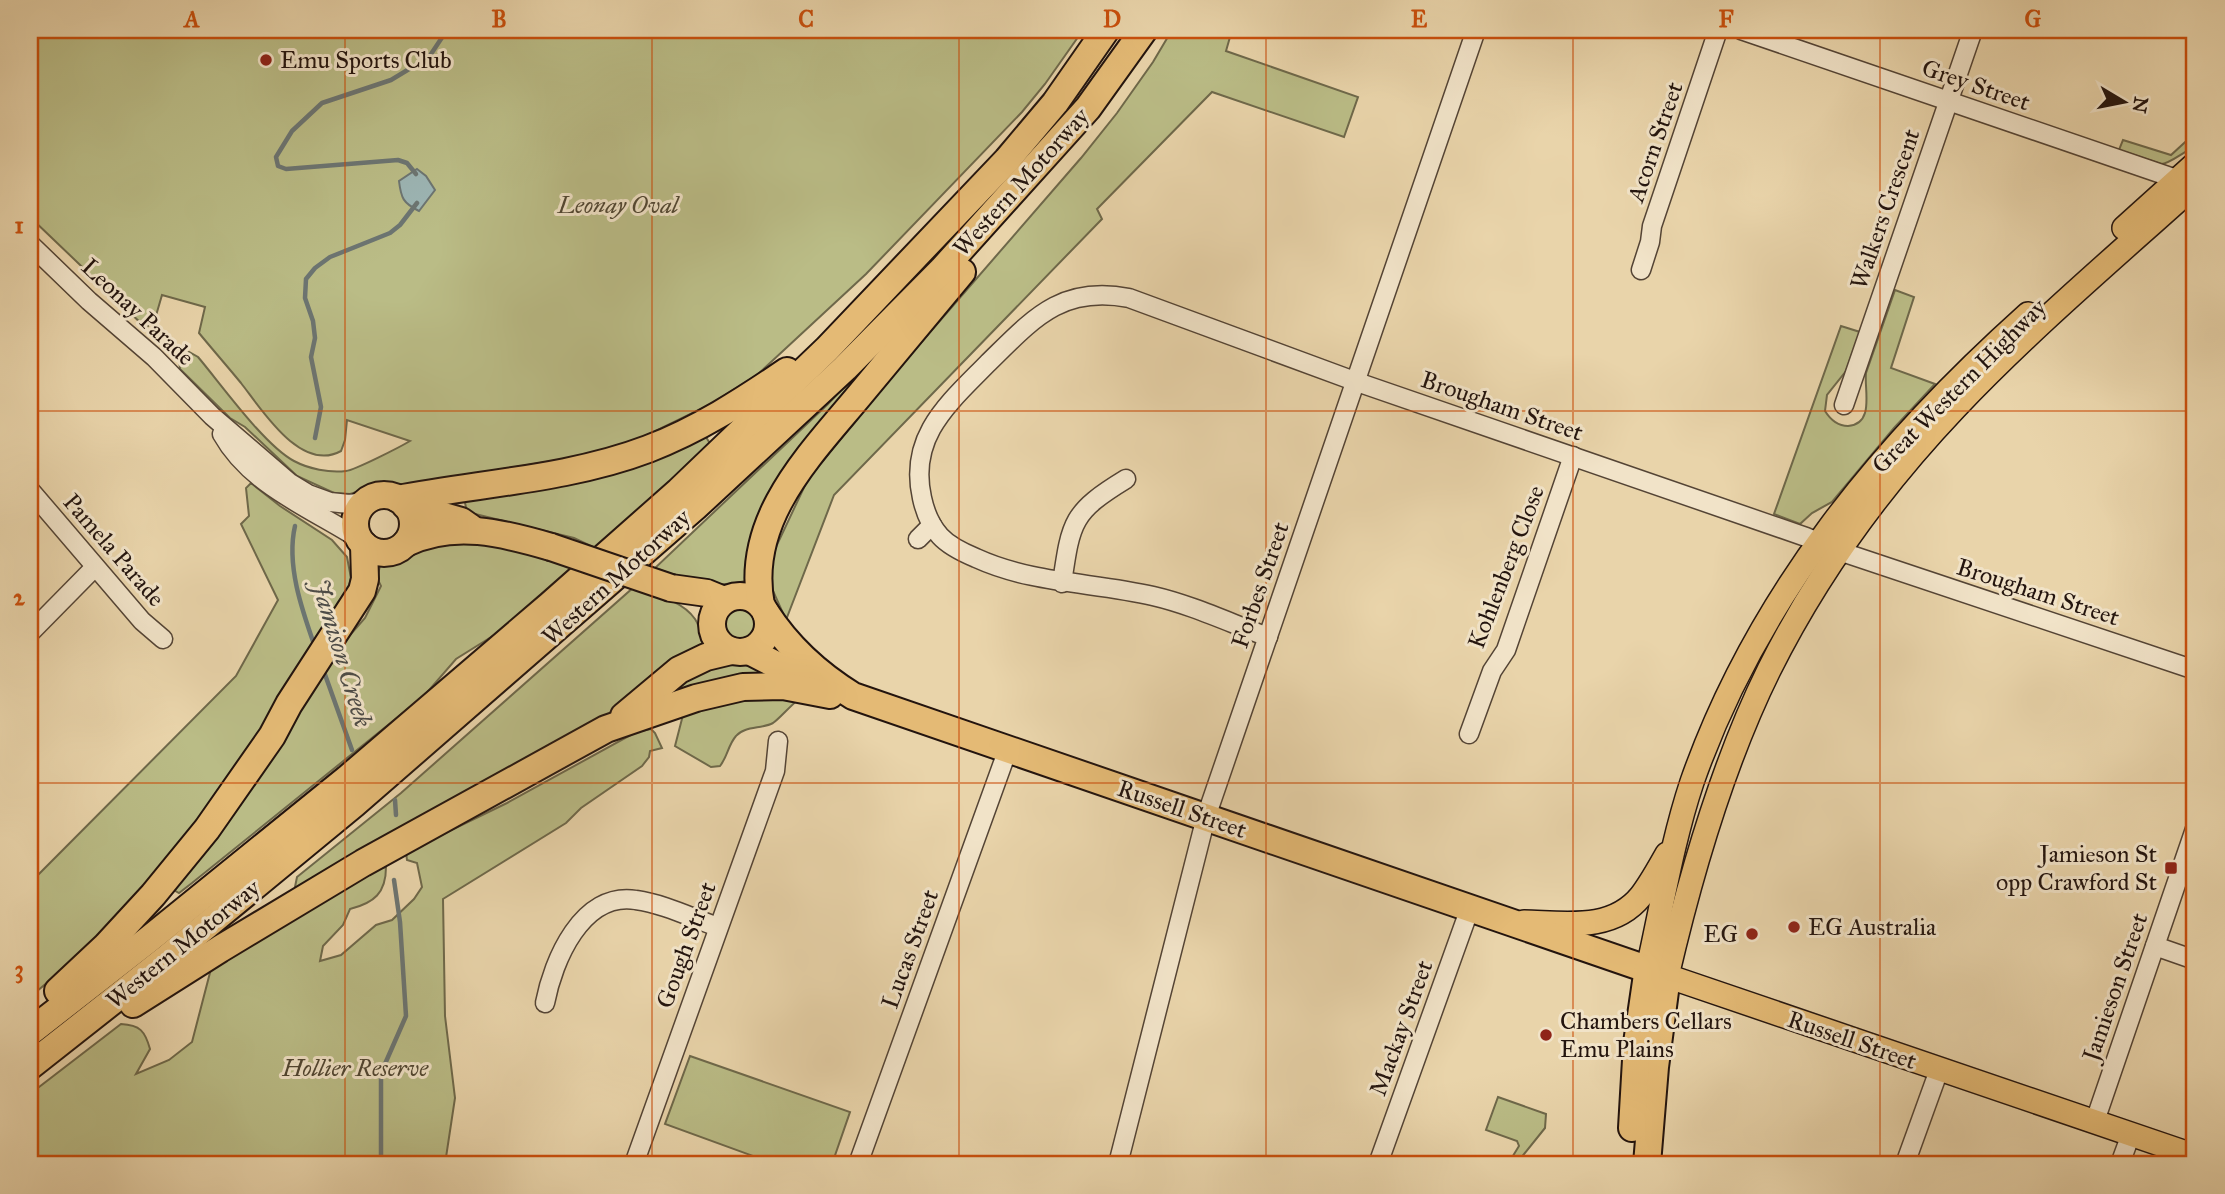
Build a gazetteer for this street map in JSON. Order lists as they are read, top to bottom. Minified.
{"streets":{"highway":["Western Motorway","Great Western Highway","Russell Street"],"street":["Grey Street","Acorn Street","Walkers Crescent","Leonay Parade","Brougham Street","Pamela Parade","Kohlenberg Close","Forbes Street","Gough Street","Lucas Street","Jamieson Street","Mackay Street"]},"crossings":[["Grey Street","Walkers Crescent"],["Grey Street","Great Western Highway"],["Great Western Highway","Brougham Street"],["Great Western Highway","Russell Street"],["Brougham Street","Kohlenberg Close"],["Brougham Street","Forbes Street"],["Forbes Street","Russell Street"],["Russell Street","Lucas Street"],["Russell Street","Jamieson Street"],["Russell Street","Mackay Street"]],"water":["Jamison Creek"],"parks":["Leonay Oval","Hollier Reserve"],"places":{"other":["Emu Sports Club","EG Australia","EG","Chambers Cellars Emu Plains"],"transit":["Jamieson St opp Crawford St"]},"north":"right","grid":{"columns":["A","B","C","D","E","F","G"],"rows":["1","2","3"]}}
